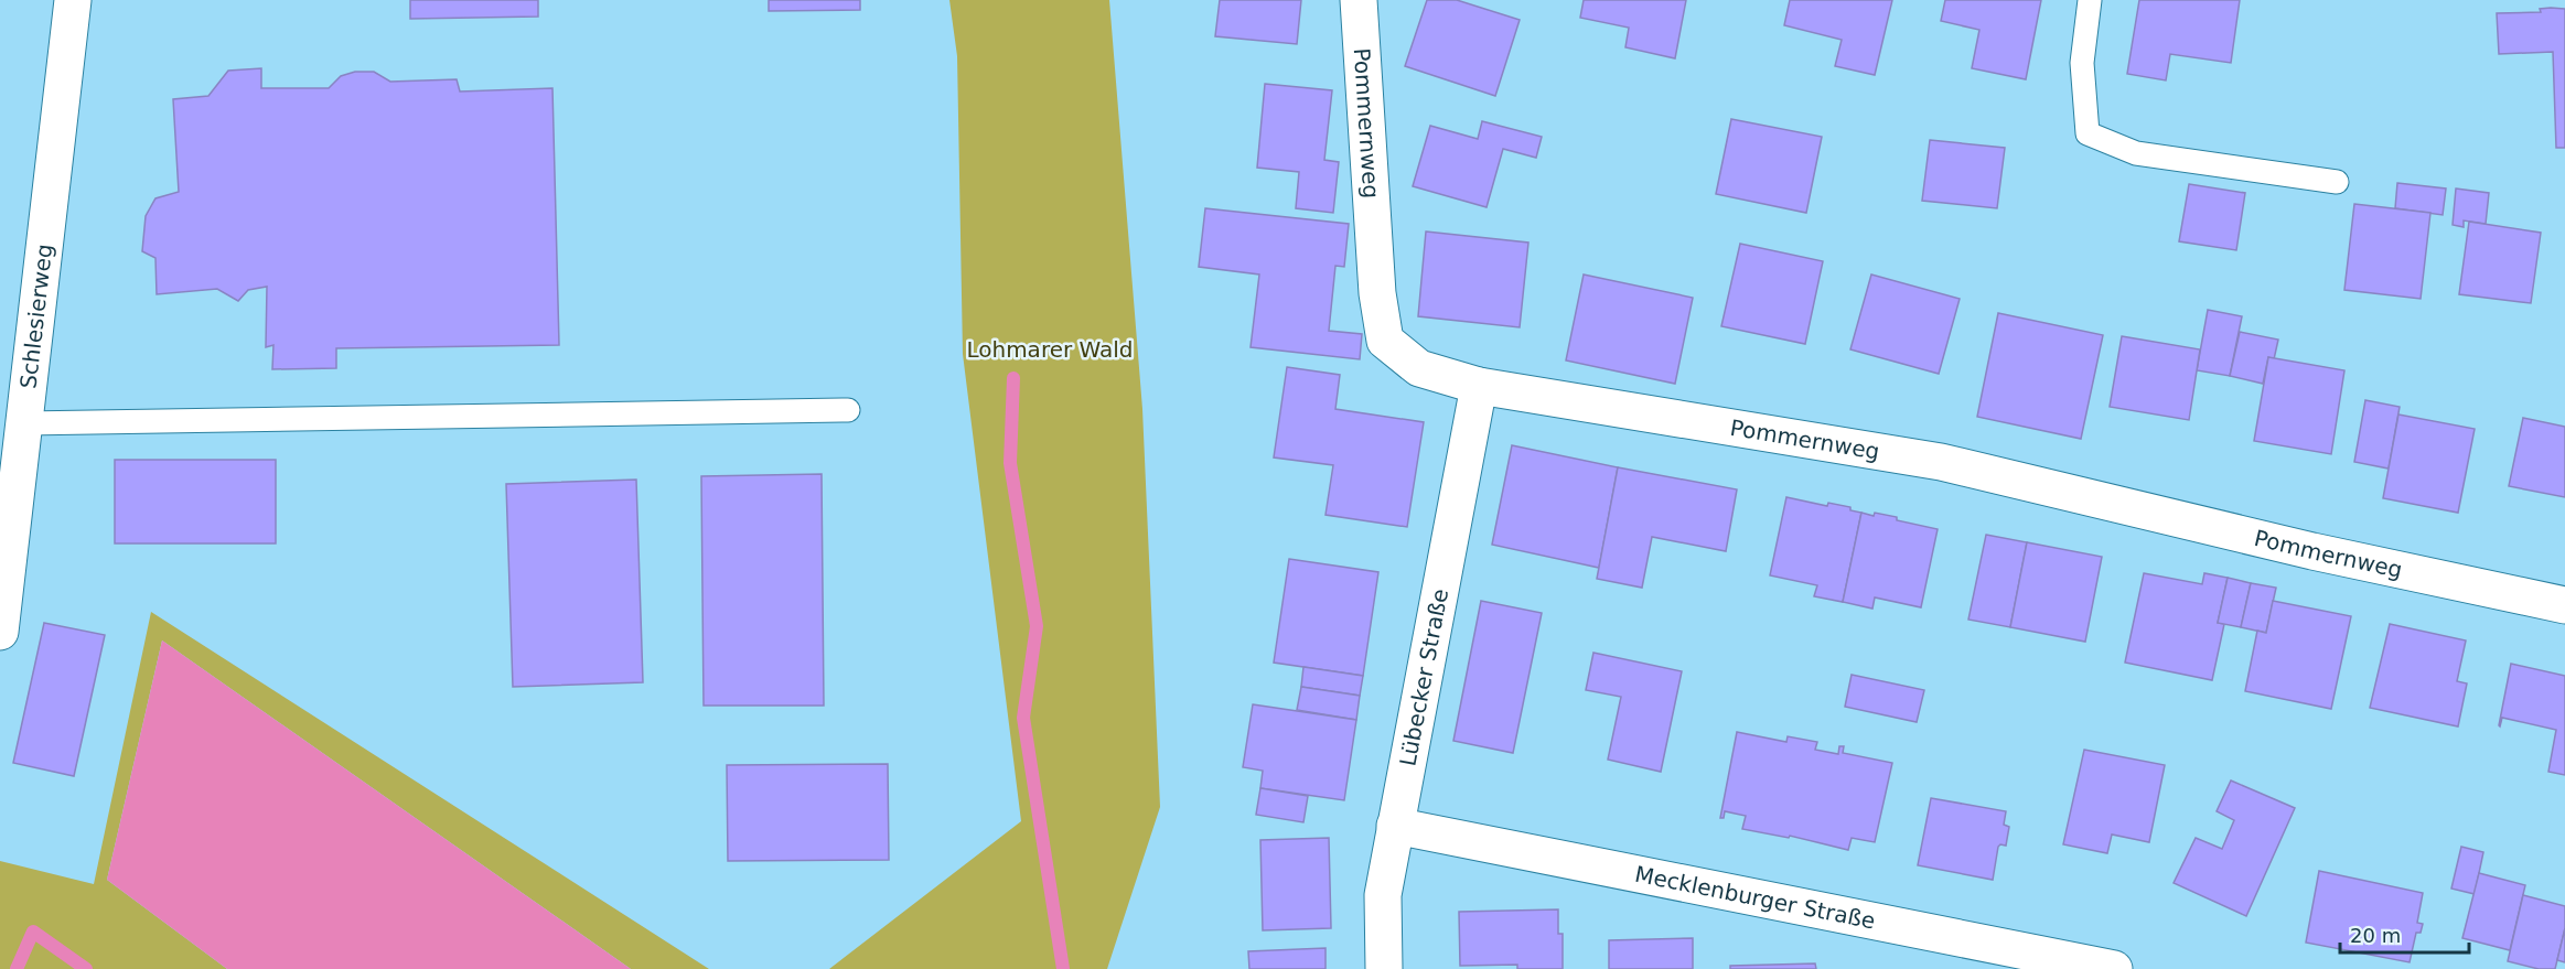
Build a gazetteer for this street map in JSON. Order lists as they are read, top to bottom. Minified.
{"streets":{"street":["Pommernweg","Schlesierweg","Lübecker Straße","Mecklenburger Straße"]},"crossings":[["Pommernweg","Lübecker Straße"],["Lübecker Straße","Mecklenburger Straße"]],"parks":["Lohmarer Wald"],"scale_bar":"20 m"}
